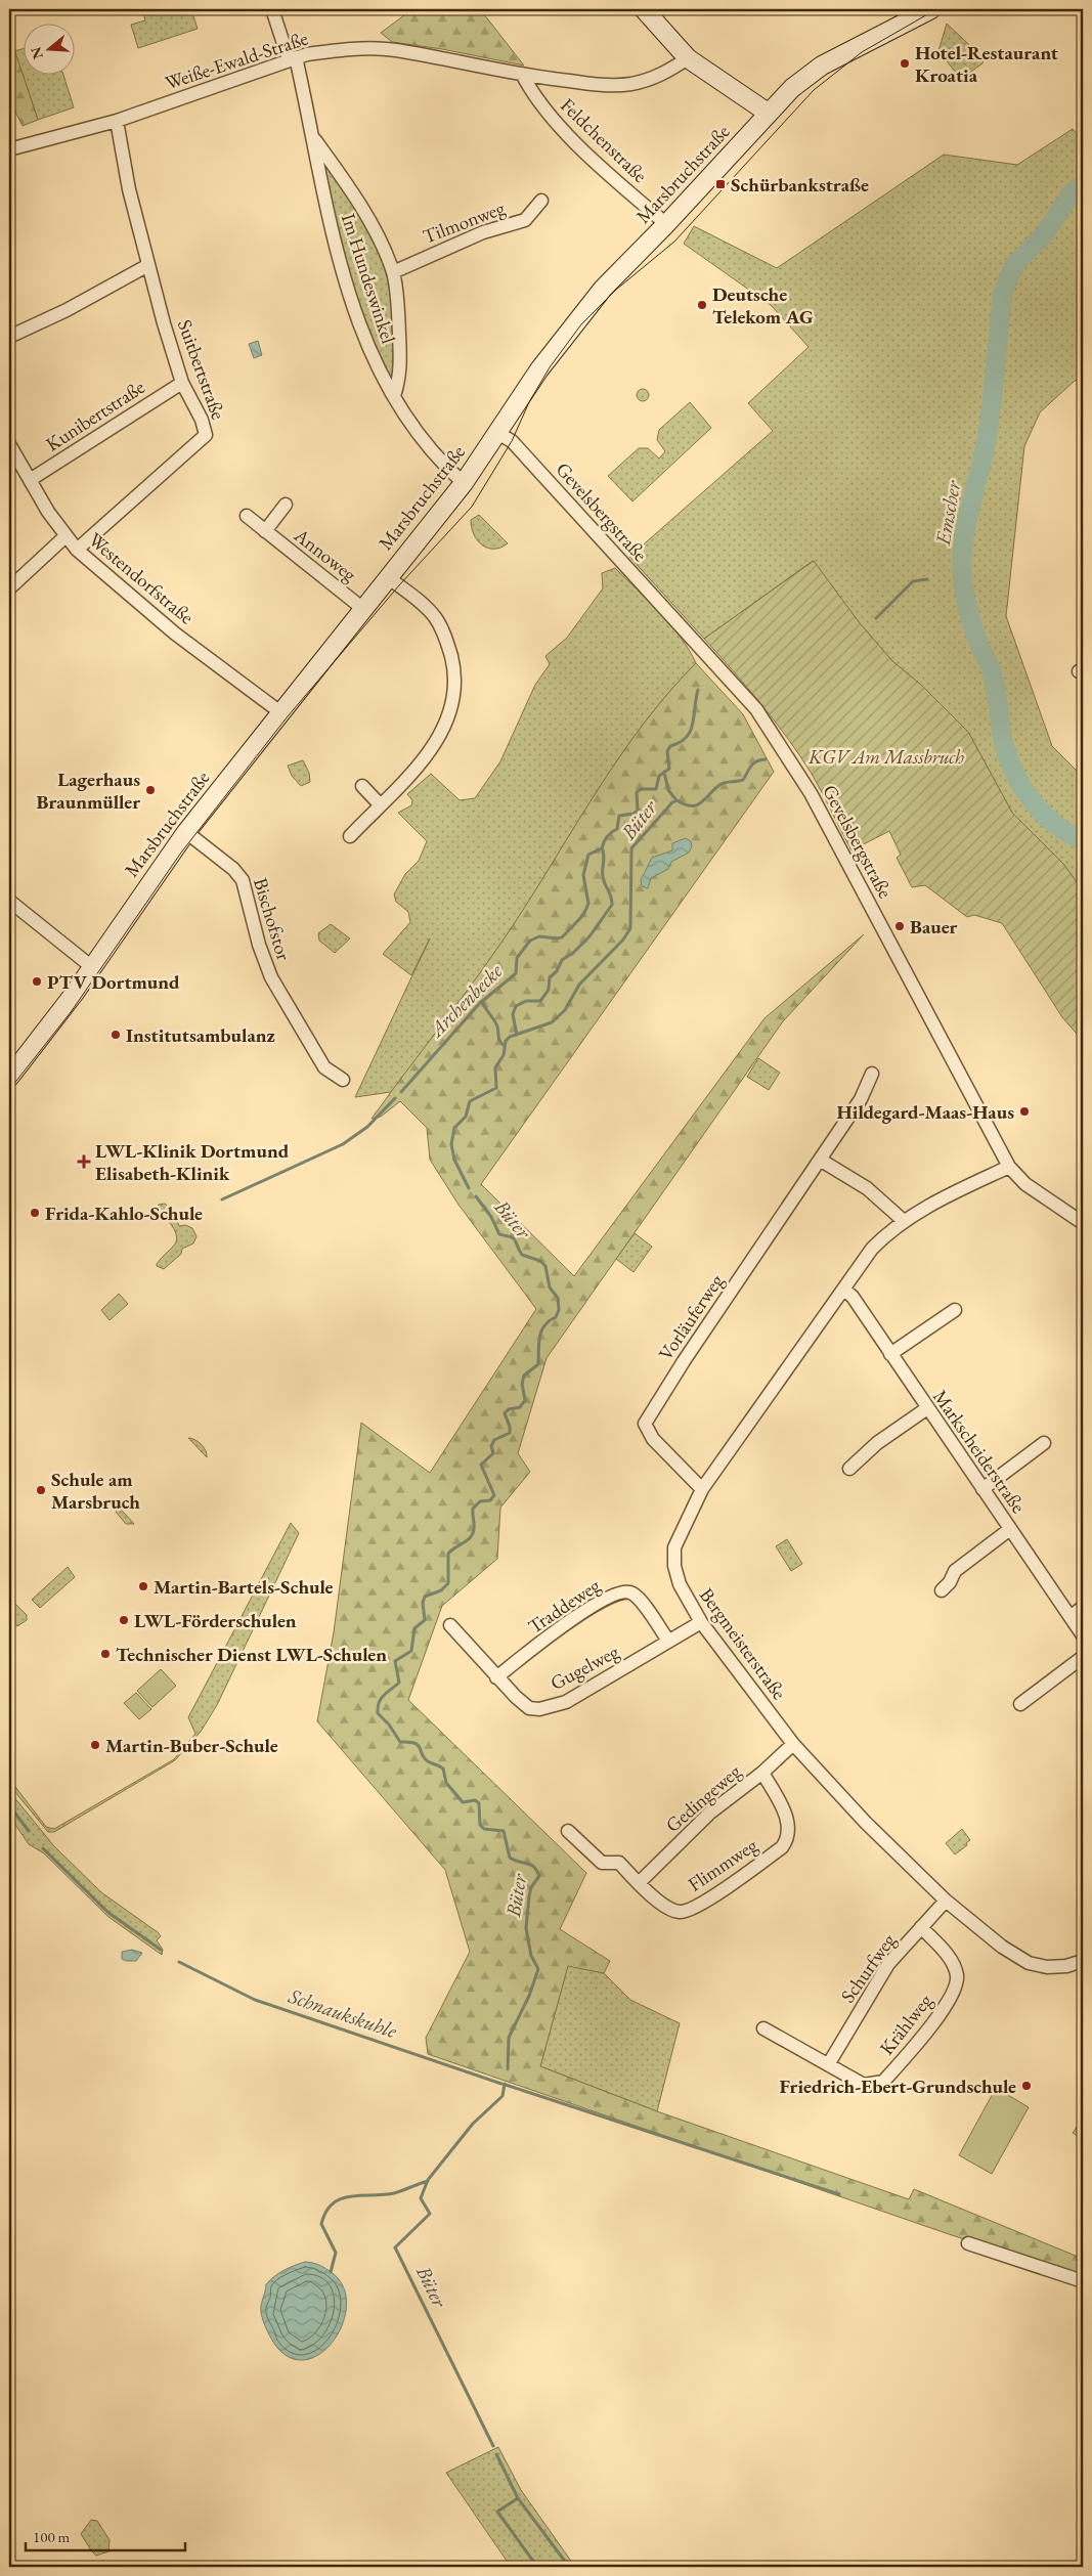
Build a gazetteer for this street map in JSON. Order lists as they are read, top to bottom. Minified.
{"streets":{"street":["Weiße-Ewald-Straße","Feldchenstraße","Marsbruchstraße","Tilmonweg","Im Hundeswinkel","Suitbertstraße","Kunibertstraße","Gevelsbergstraße","Annoweg","Westendorfstraße","Bischofstor","Vorläuferweg","Markscheiderstraße","Traddeweg","Bergmeisterstraße","Gugelweg","Gedingeweg","Flimmweg","Schurfweg","Krählweg"]},"crossings":[["Weiße-Ewald-Straße","Feldchenstraße"],["Weiße-Ewald-Straße","Im Hundeswinkel"],["Weiße-Ewald-Straße","Suitbertstraße"],["Feldchenstraße","Marsbruchstraße"],["Marsbruchstraße","Im Hundeswinkel"],["Marsbruchstraße","Gevelsbergstraße"],["Marsbruchstraße","Annoweg"],["Marsbruchstraße","Westendorfstraße"],["Marsbruchstraße","Bischofstor"],["Tilmonweg","Im Hundeswinkel"],["Suitbertstraße","Kunibertstraße"],["Suitbertstraße","Westendorfstraße"],["Kunibertstraße","Westendorfstraße"],["Gevelsbergstraße","Bergmeisterstraße"],["Vorläuferweg","Bergmeisterstraße"],["Markscheiderstraße","Bergmeisterstraße"],["Traddeweg","Gugelweg"],["Bergmeisterstraße","Gugelweg"],["Bergmeisterstraße","Gedingeweg"],["Bergmeisterstraße","Schurfweg"],["Gedingeweg","Flimmweg"],["Schurfweg","Krählweg"]],"water":["Emscher","Büter","Archenbecke","Schnaukskuhle"],"parks":["KGV Am Massbruch"],"places":{"other":["Hotel-Restaurant Kroatia","Deutsche Telekom AG","Lagerhaus Braunmüller","Bauer","PTV Dortmund","Institutsambulanz","Hildegard-Maas-Haus","Frida-Kahlo-Schule","Schule am Marsbruch","Martin-Bartels-Schule","LWL-Förderschulen","Technischer Dienst LWL-Schulen","Martin-Buber-Schule","Friedrich-Ebert-Grundschule"],"transit":["Schürbankstraße"],"health":["LWL-Klinik Dortmund Elisabeth-Klinik"]},"scale_bar":"100 m","north":"left"}
